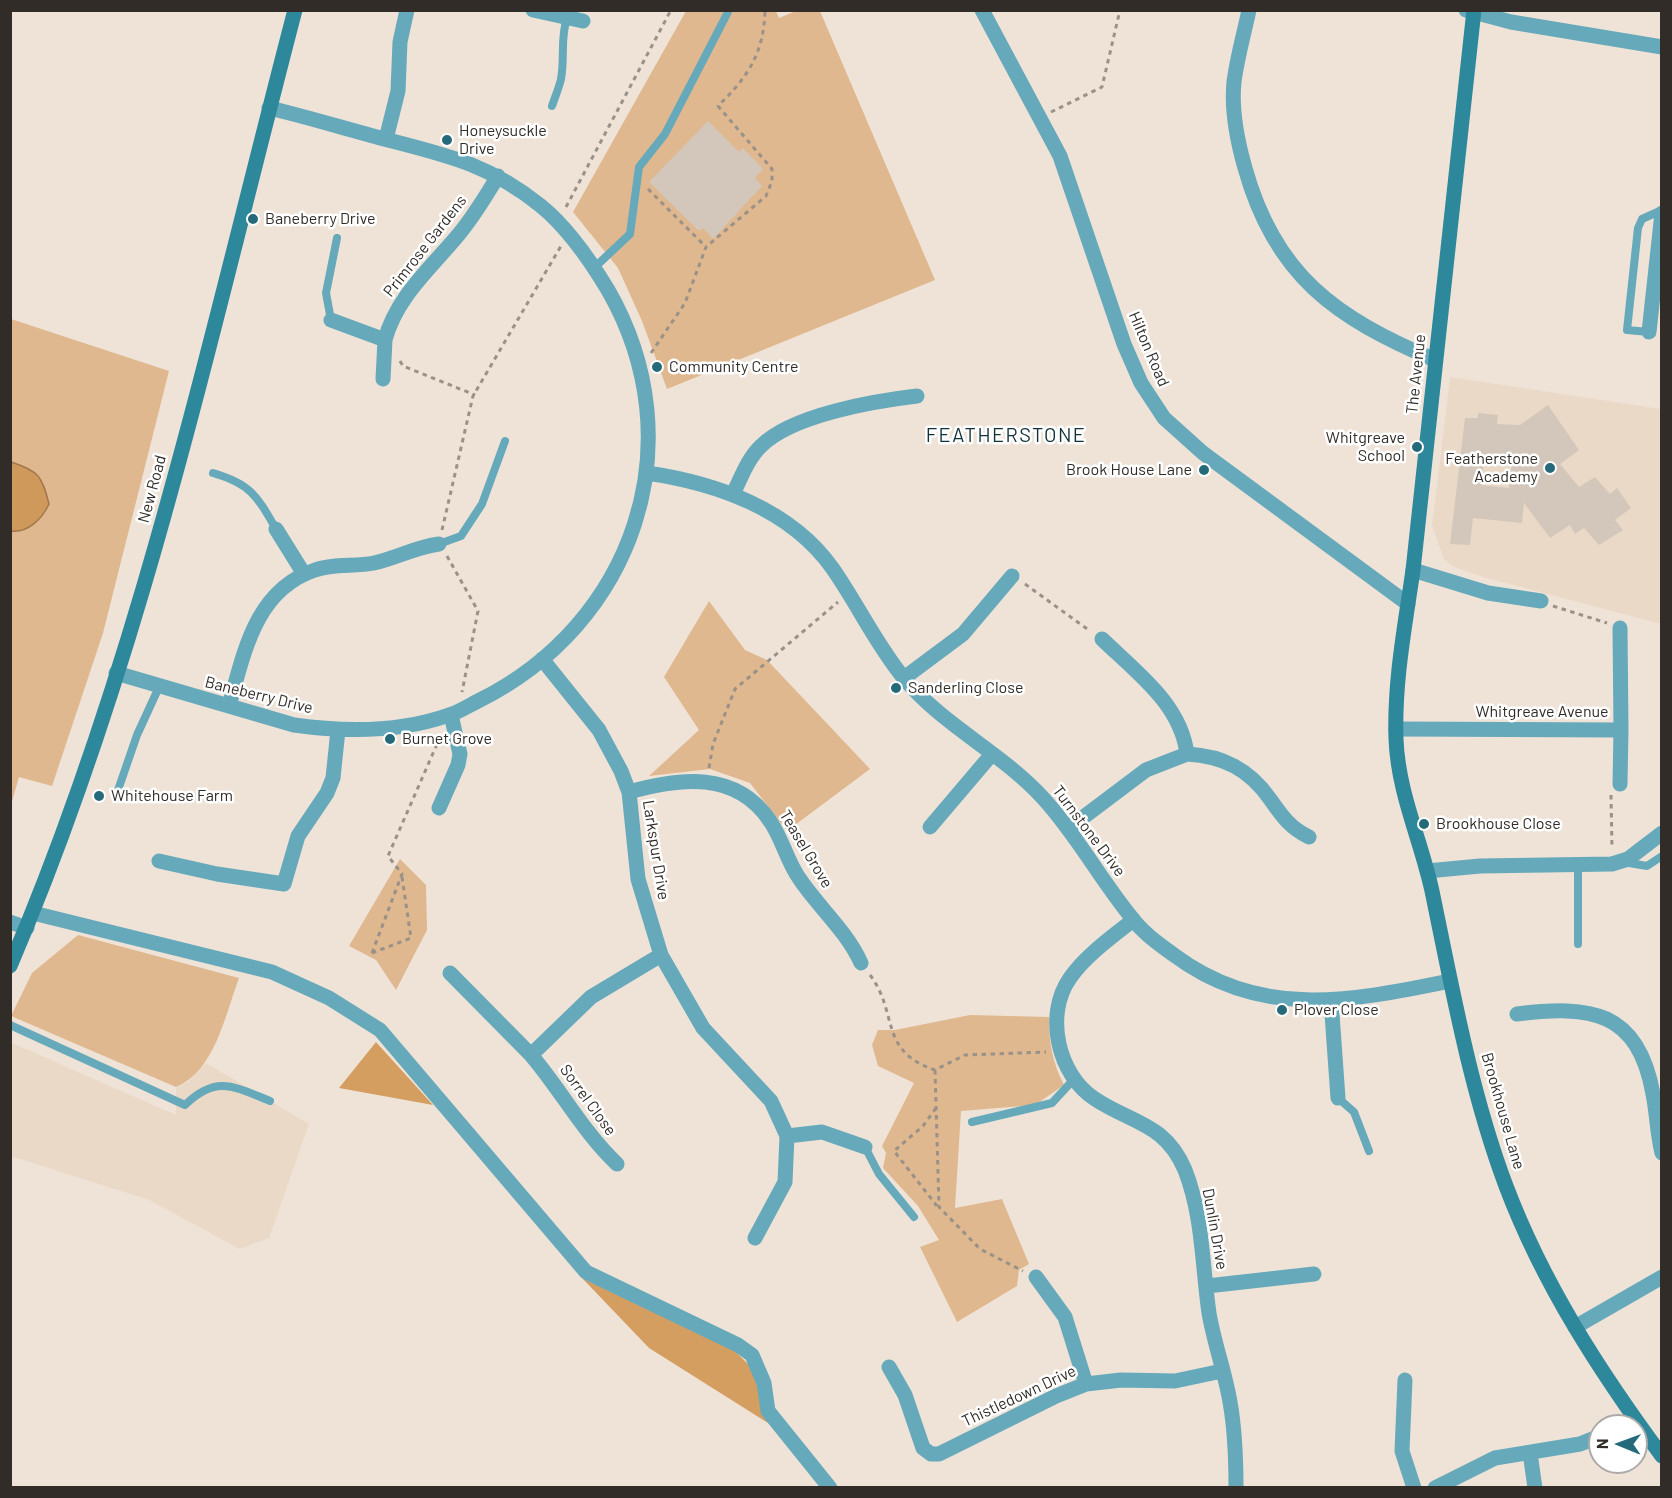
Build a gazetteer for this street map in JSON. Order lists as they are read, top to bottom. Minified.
{"streets":{"street":["Primrose Gardens","Hilton Road","The Avenue","New Road","Baneberry Drive","Whitgreave Avenue","Turnstone Drive","Teasel Grove","Larkspur Drive","Sorrel Close","Brookhouse Lane","Dunlin Drive","Thistledown Drive"]},"crossings":[["Primrose Gardens","Baneberry Drive"],["Hilton Road","The Avenue"],["The Avenue","Whitgreave Avenue"],["The Avenue","Brookhouse Lane"],["New Road","Baneberry Drive"],["Baneberry Drive","Turnstone Drive"],["Baneberry Drive","Larkspur Drive"],["Whitgreave Avenue","Brookhouse Lane"],["Turnstone Drive","Brookhouse Lane"],["Turnstone Drive","Dunlin Drive"],["Teasel Grove","Larkspur Drive"],["Dunlin Drive","Thistledown Drive"]],"districts":["FEATHERSTONE"],"places":["Honeysuckle Drive","Baneberry Drive","Community Centre","Whitgreave School","Featherstone Academy","Brook House Lane","Sanderling Close","Burnet Grove","Whitehouse Farm","Brookhouse Close","Plover Close"],"north":"left"}
